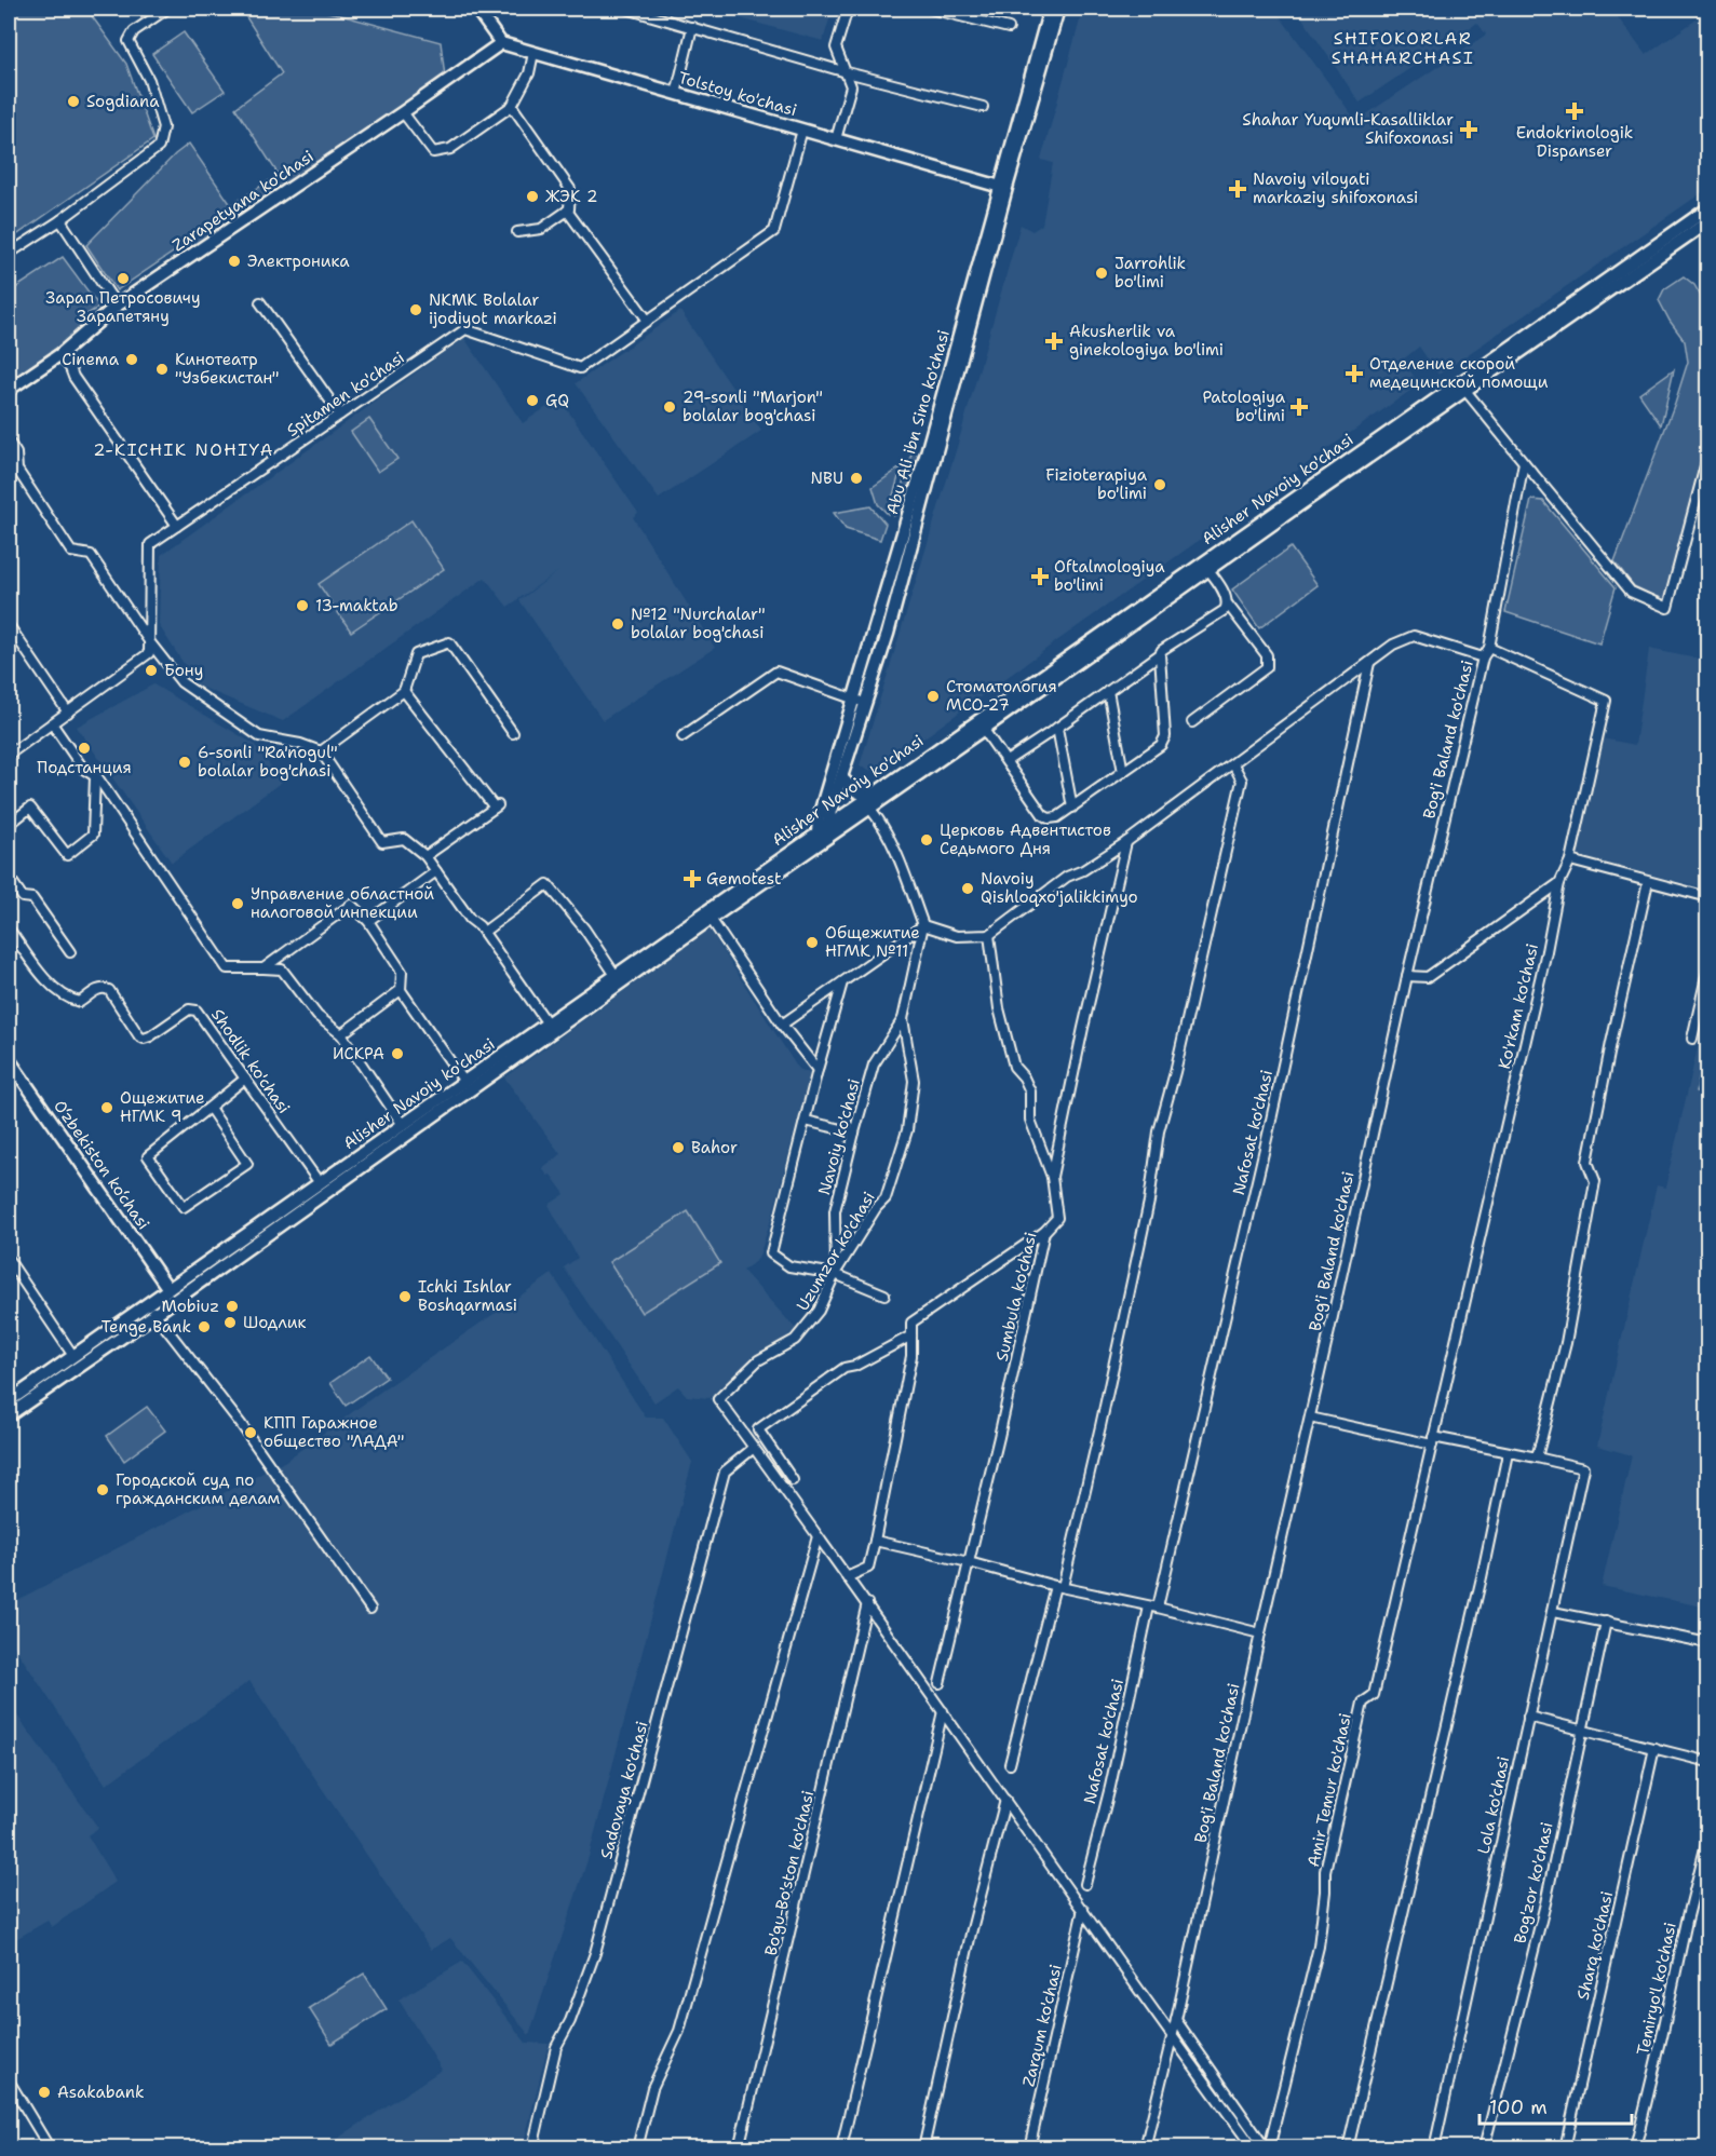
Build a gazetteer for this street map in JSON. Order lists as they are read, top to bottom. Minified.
{"streets":{"main road":["Tolstoy ko'chasi","Zarapetyana ko'chasi","Abu Ali ibn Sino ko'chasi","Alisher Navoiy ko'chasi","O‘zbekiston ko‘chasi"],"street":["Spitamen ko'chasi","Bog'i Baland ko'chasi","Ko'rkam ko'chasi","Shodlik ko'chasi","Nafosat ko'chasi","Navoiy ko'chasi","Uzumzor ko'chasi","Sumbula ko'chasi","Sadovaya ko'chasi","Amir Temur ko'chasi","Lola ko'chasi","Bo'gu-Bo'ston ko'chasi","Bog'zor ko'chasi","Sharq ko'chasi","Temiryo'l ko'chasi","Zarqum ko'chasi"]},"crossings":[["Tolstoy ko'chasi","Zarapetyana ko'chasi"],["Tolstoy ko'chasi","Spitamen ko'chasi"],["Tolstoy ko'chasi","Abu Ali ibn Sino ko'chasi"],["Abu Ali ibn Sino ko'chasi","Alisher Navoiy ko'chasi"],["Alisher Navoiy ko'chasi","Shodlik ko'chasi"],["Alisher Navoiy ko'chasi","O‘zbekiston ko‘chasi"],["Bog'i Baland ko'chasi","Ko'rkam ko'chasi"],["Ko'rkam ko'chasi","Amir Temur ko'chasi"],["Navoiy ko'chasi","Uzumzor ko'chasi"],["Uzumzor ko'chasi","Sadovaya ko'chasi"]],"districts":["SHIFOKORLAR SHAHARCHASI","2-KICHIK NOHIYA"],"places":{"other":["Sogdiana","ЖЭК 2","Электроника","Jarrohlik bo'limi","Зарап Петросовичу Зарапетяну","NKMK Bolalar ijodiyot markazi","Cinema","Кинотеатр \"Узбекистан\"","GQ","29-sonli \"Marjon\" bolalar bog'chasi","NBU","Fizioterapiya bo'limi","13-maktab","№12 \"Nurchalar\" bolalar bog'chasi","Бону","Стоматология МСО-27","Подстанция","6-sonli \"Ra'nogul\" bolalar bog'chasi","Церковь Адвентистов Седьмого Дня","Navoiy Qishloqxo'jalikkimyo","Управление областной налоговой инпекции","Общежитие НГМК №11","ИСКРА","Ощежитие НГМК 9","Bahor","Ichki Ishlar Boshqarmasi","Mobiuz","Шодлик","Tenge Bank","КПП Гаражное общество \"ЛАДА\"","Городской суд по гражданским делам","Asakabank"],"health":["Endokrinologik Dispanser","Shahar Yuqumli-Kasalliklar Shifoxonasi","Navoiy viloyati markaziy shifoxonasi","Akusherlik va ginekologiya bo'limi","Отделение скорой медецинской помощи","Patologiya bo'limi","Oftalmologiya bo'limi","Gemotest"]},"scale_bar":"100 m"}
